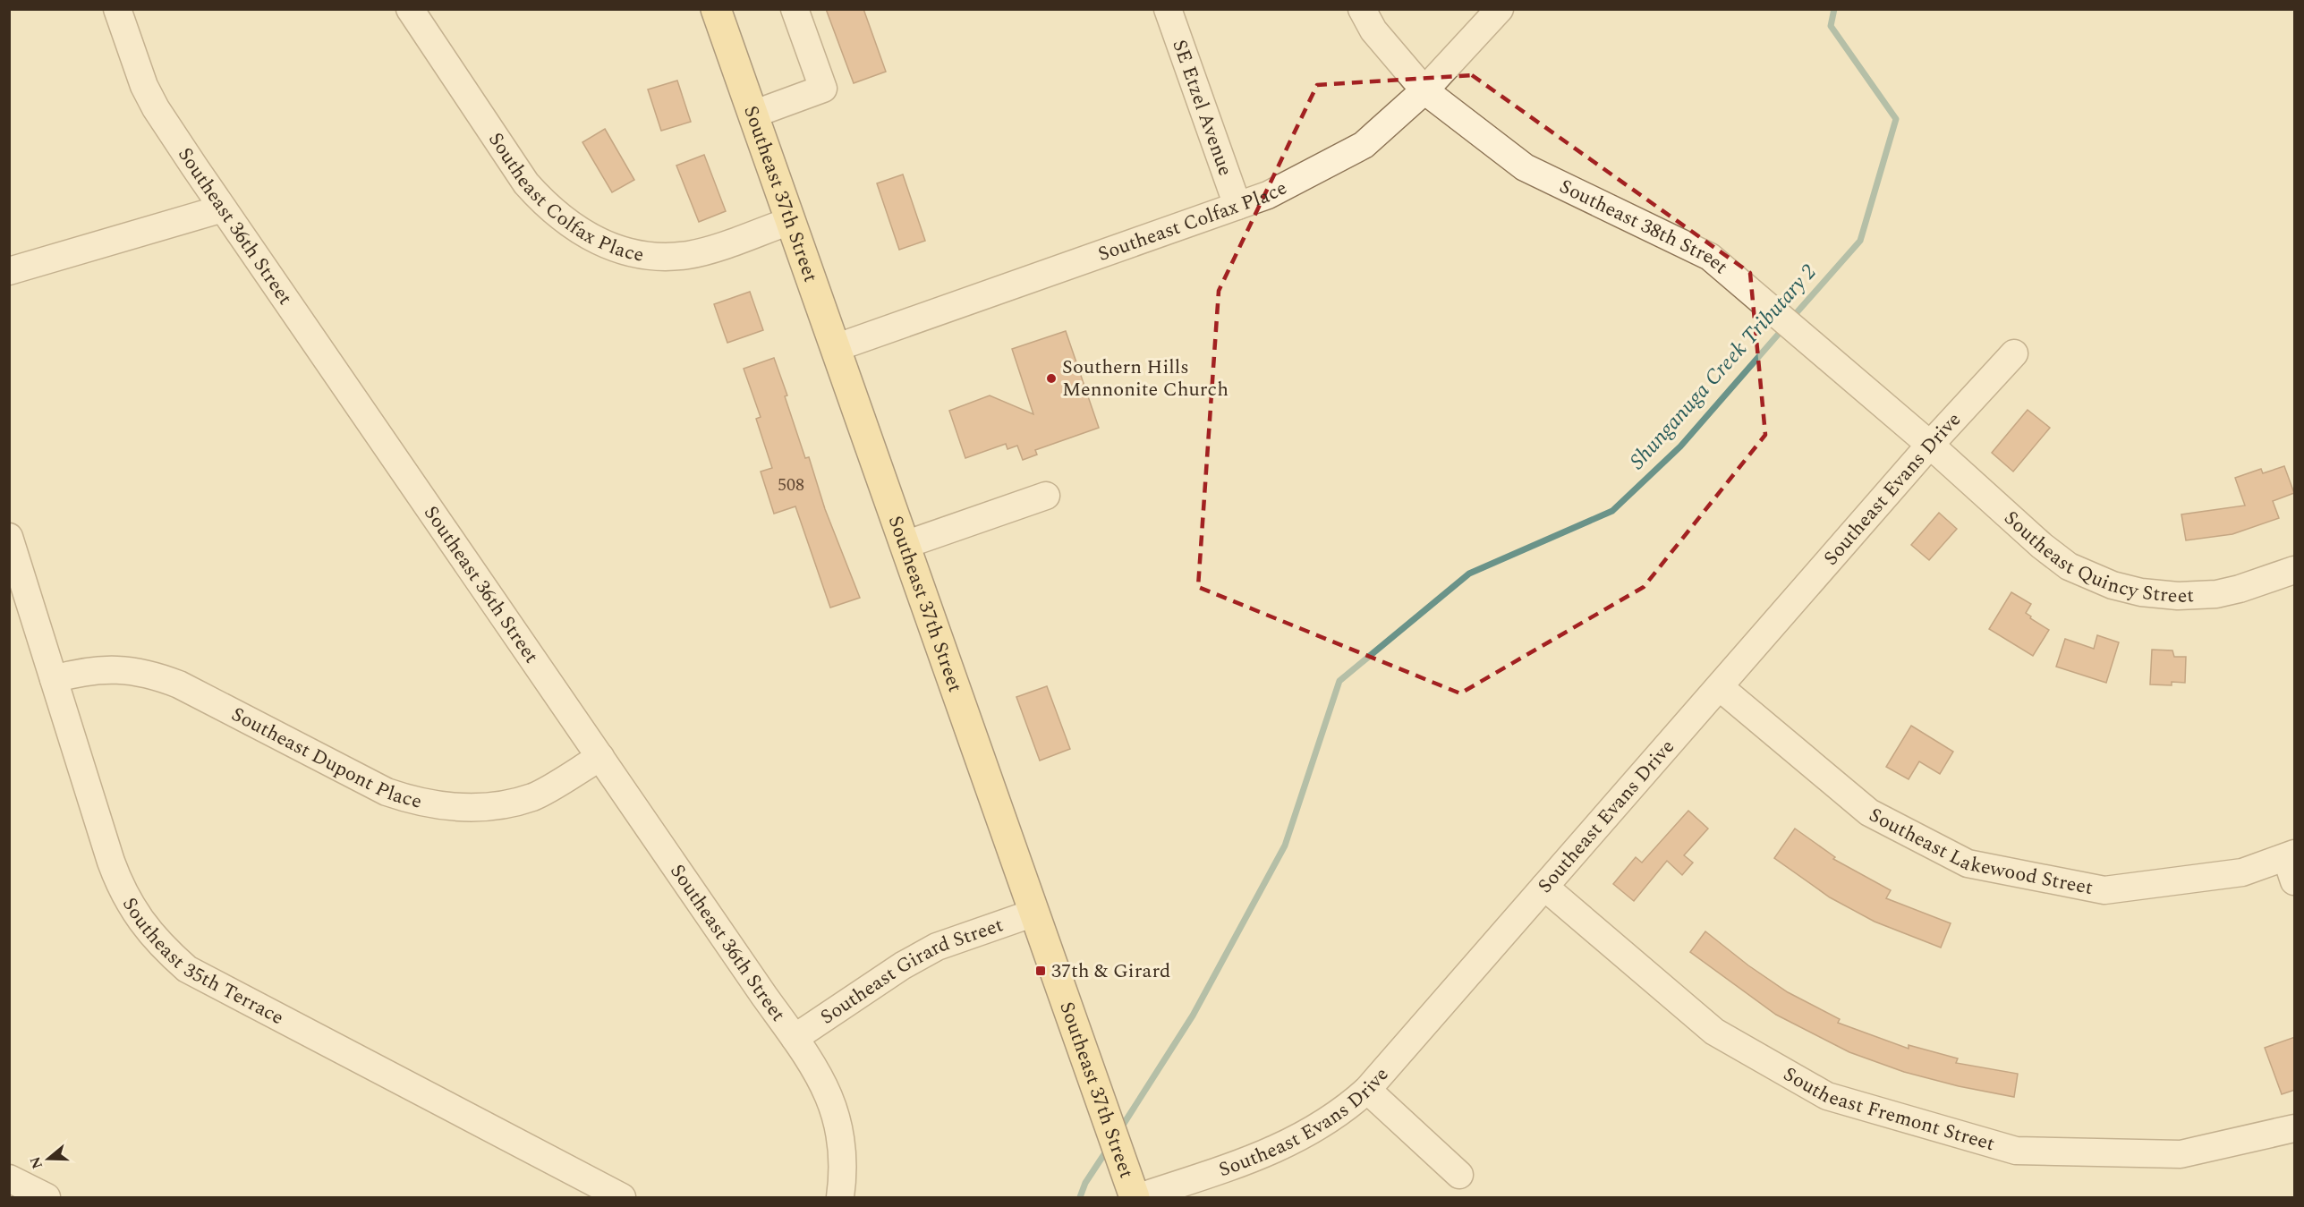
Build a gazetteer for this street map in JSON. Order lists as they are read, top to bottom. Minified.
{"streets":{"main road":["Southeast 37th Street"],"street":["SE Etzel Avenue","Southeast Colfax Place","Southeast 36th Street","Southeast 38th Street","Southeast Evans Drive","Southeast Quincy Street","Southeast Dupont Place","Southeast Lakewood Street","Southeast 35th Terrace","Southeast Girard Street","Southeast Fremont Street"]},"crossings":[["SE Etzel Avenue","Southeast Colfax Place"],["Southeast Colfax Place","Southeast 37th Street"],["Southeast Colfax Place","Southeast 38th Street"],["Southeast 37th Street","Southeast Evans Drive"],["Southeast 37th Street","Southeast Girard Street"],["Southeast 36th Street","Southeast Dupont Place"],["Southeast 36th Street","Southeast Girard Street"],["Southeast 38th Street","Southeast Evans Drive"],["Southeast 38th Street","Southeast Quincy Street"],["Southeast Evans Drive","Southeast Quincy Street"],["Southeast Evans Drive","Southeast Lakewood Street"],["Southeast Evans Drive","Southeast Fremont Street"],["Southeast Dupont Place","Southeast 35th Terrace"]],"water":["Shunganuga Creek Tributary 2"],"places":{"other":["Southern Hills Mennonite Church"],"transit":["37th & Girard"]},"house_numbers":["508"],"north":"left"}
